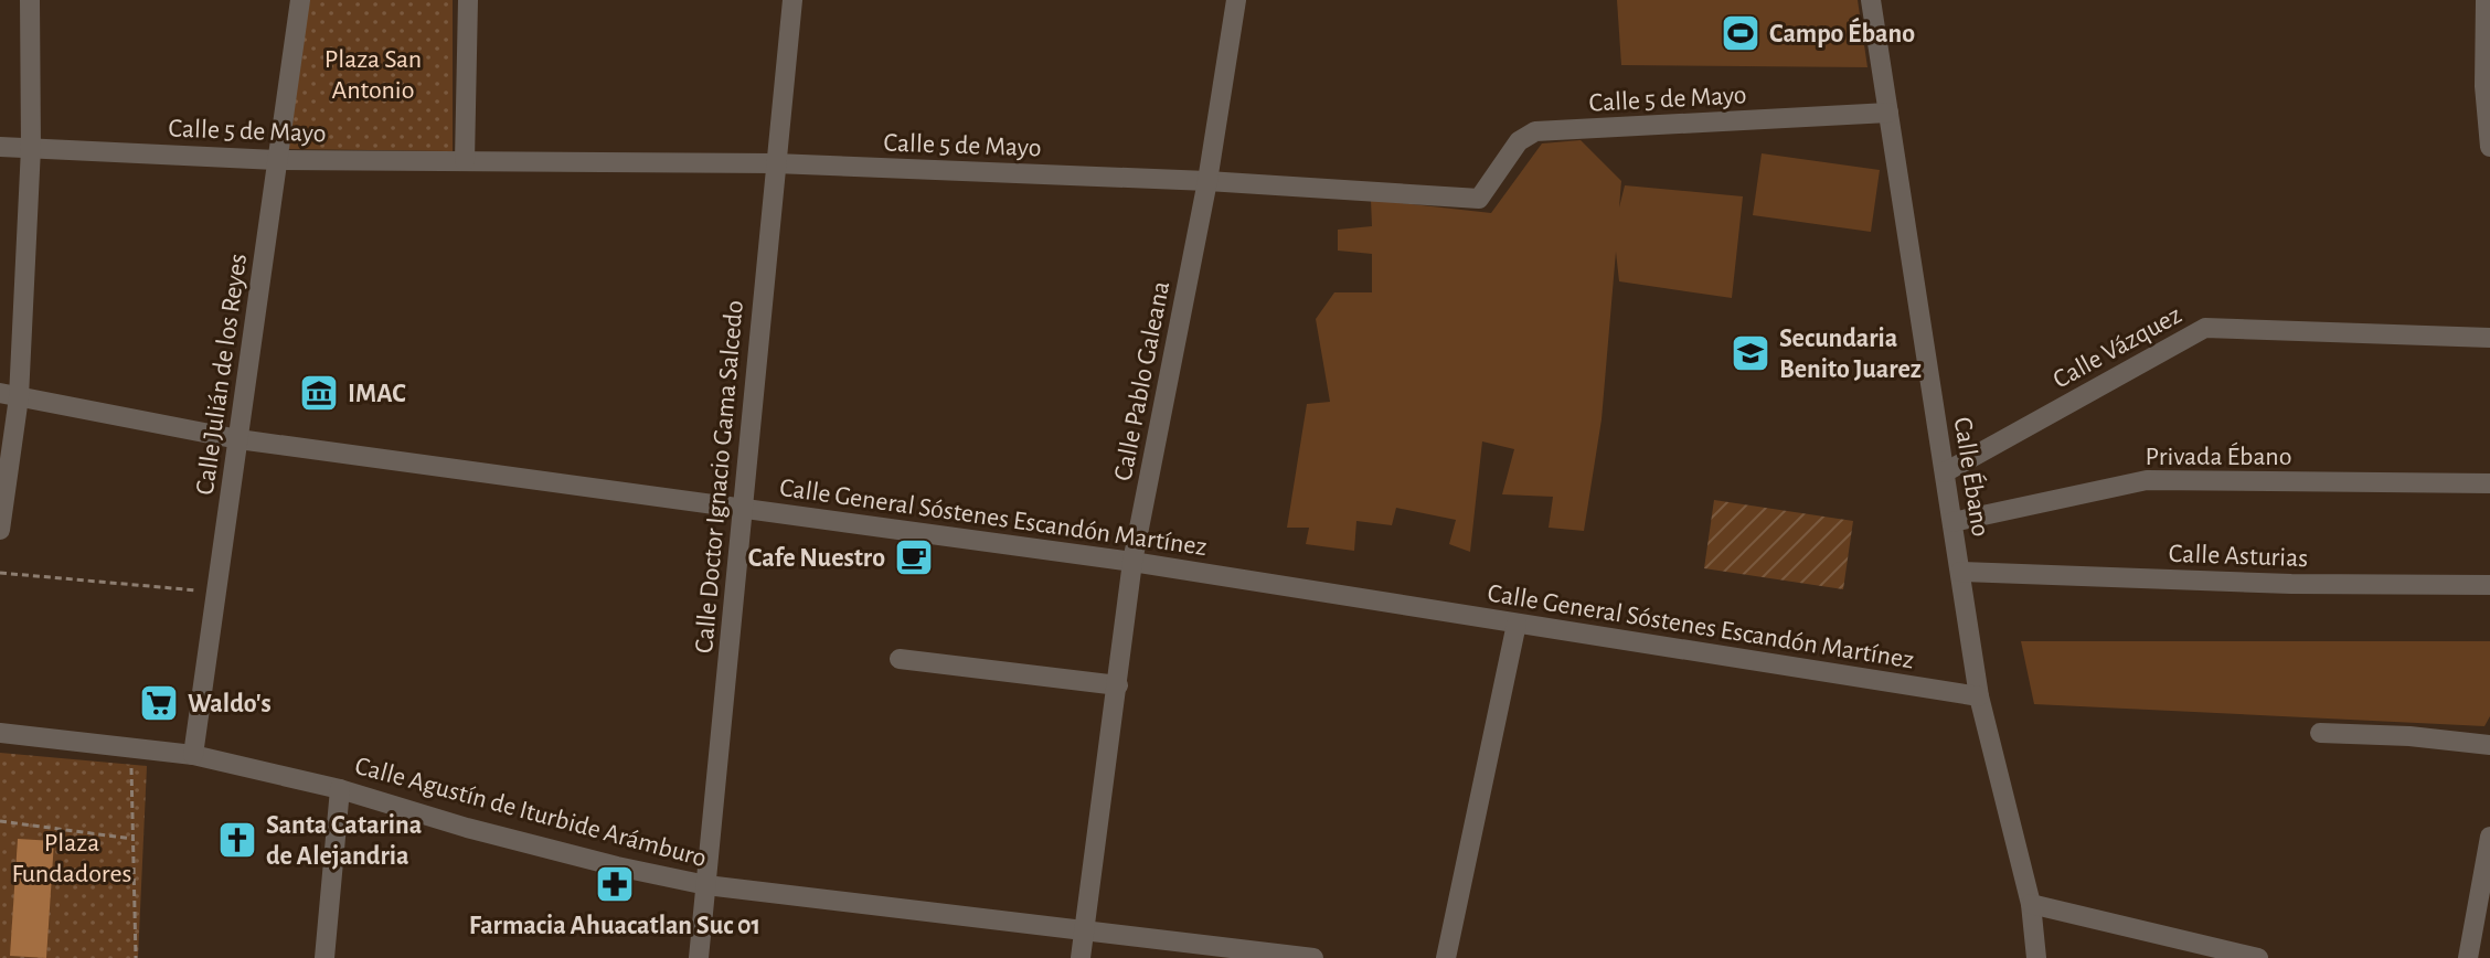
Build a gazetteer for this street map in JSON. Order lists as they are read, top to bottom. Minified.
{"streets":{"street":["Calle 5 de Mayo","Calle Vázquez","Calle Julián de los Reyes","Calle Pablo Galeana","Privada Ébano","Calle Doctor Ignacio Gama Salcedo","Calle Ébano","Calle General Sóstenes Escandón Martínez","Calle Asturias","Calle Agustín de Iturbide Arámburo"]},"crossings":[["Calle 5 de Mayo","Calle Julián de los Reyes"],["Calle 5 de Mayo","Calle Pablo Galeana"],["Calle 5 de Mayo","Calle Doctor Ignacio Gama Salcedo"],["Calle 5 de Mayo","Calle Ébano"],["Calle Vázquez","Calle Ébano"],["Calle Julián de los Reyes","Calle General Sóstenes Escandón Martínez"],["Calle Julián de los Reyes","Calle Agustín de Iturbide Arámburo"],["Calle Pablo Galeana","Calle General Sóstenes Escandón Martínez"],["Calle Pablo Galeana","Calle Agustín de Iturbide Arámburo"],["Privada Ébano","Calle Ébano"],["Calle Doctor Ignacio Gama Salcedo","Calle General Sóstenes Escandón Martínez"],["Calle Doctor Ignacio Gama Salcedo","Calle Agustín de Iturbide Arámburo"],["Calle Ébano","Calle General Sóstenes Escandón Martínez"],["Calle Ébano","Calle Asturias"]],"parks":["Plaza San Antonio","Plaza Fundadores"],"places":{"sports":["Campo Ébano"],"school or university":["Secundaria Benito Juarez"],"museum":["IMAC"],"cafe":["Cafe Nuestro"],"supermarket":["Waldo's"],"church":["Santa Catarina de Alejandria"],"pharmacy":["Farmacia Ahuacatlan Suc 01"]}}
